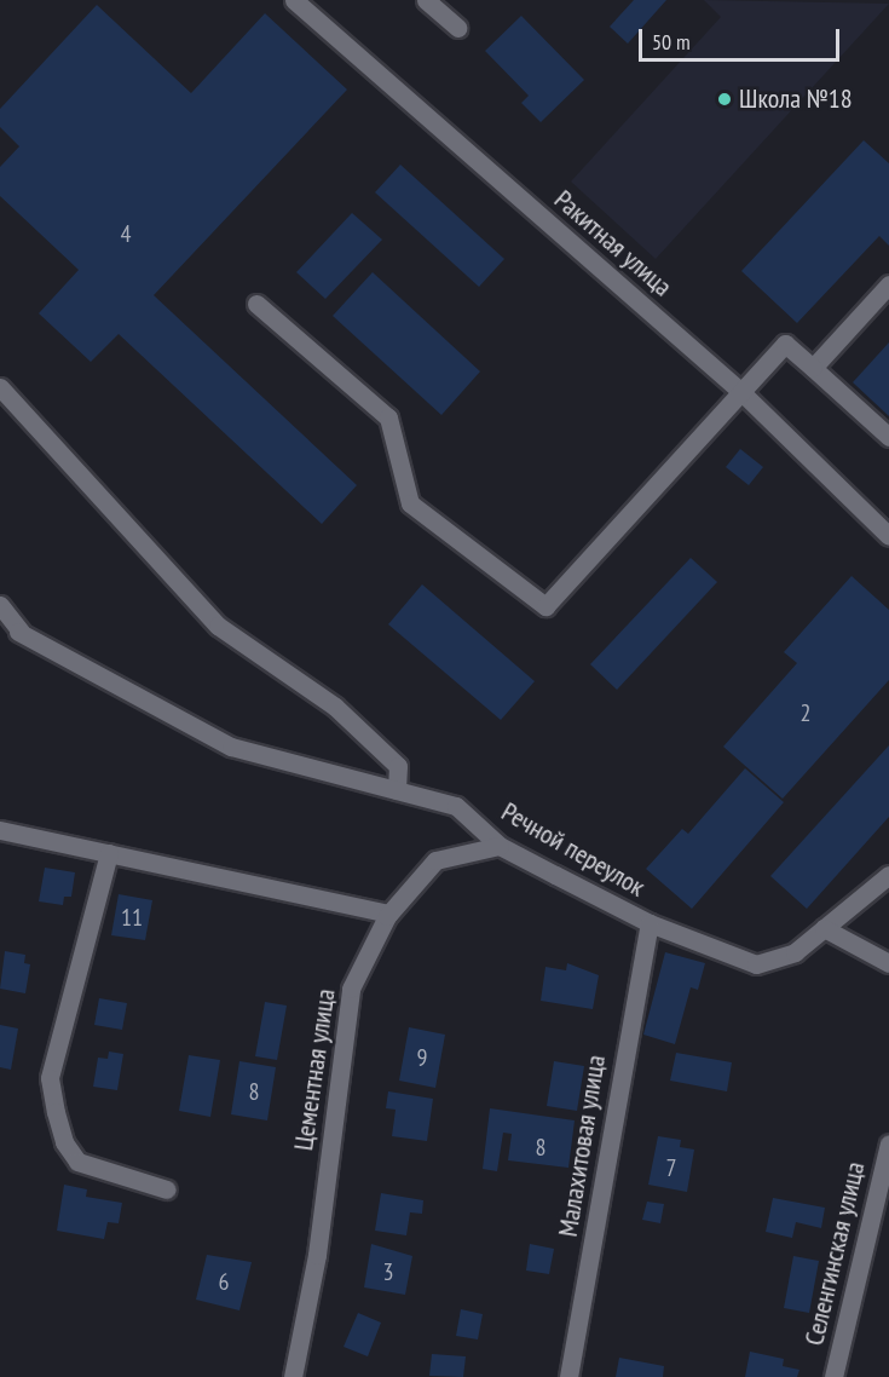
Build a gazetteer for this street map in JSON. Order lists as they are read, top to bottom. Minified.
{"streets":{"street":["Ракитная улица","Речной переулок","Цементная улица","Малахитовая улица","Селенгинская улица"]},"crossings":[["Речной переулок","Цементная улица"],["Речной переулок","Малахитовая улица"]],"places":["Школа №18"],"house_numbers":["4","2","11","9","8","8","7","3","6"],"scale_bar":"50 m"}
